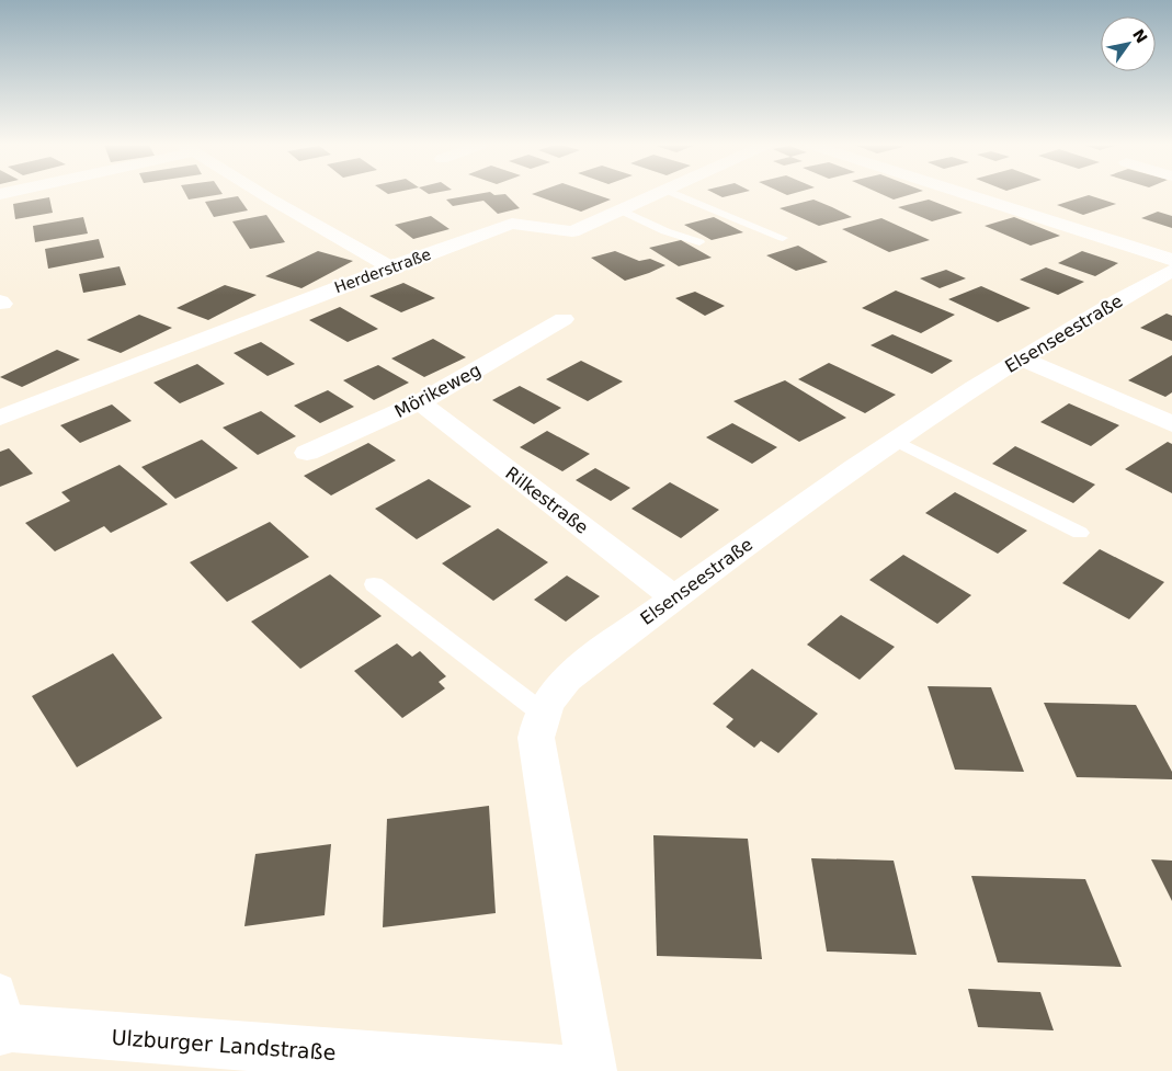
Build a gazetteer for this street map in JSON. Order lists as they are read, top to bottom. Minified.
{"streets":{"street":["Herderstraße","Elsenseestraße","Mörikeweg","Rilkestraße","Ulzburger Landstraße"]},"crossings":[["Elsenseestraße","Rilkestraße"],["Mörikeweg","Rilkestraße"]],"north":"top right"}
